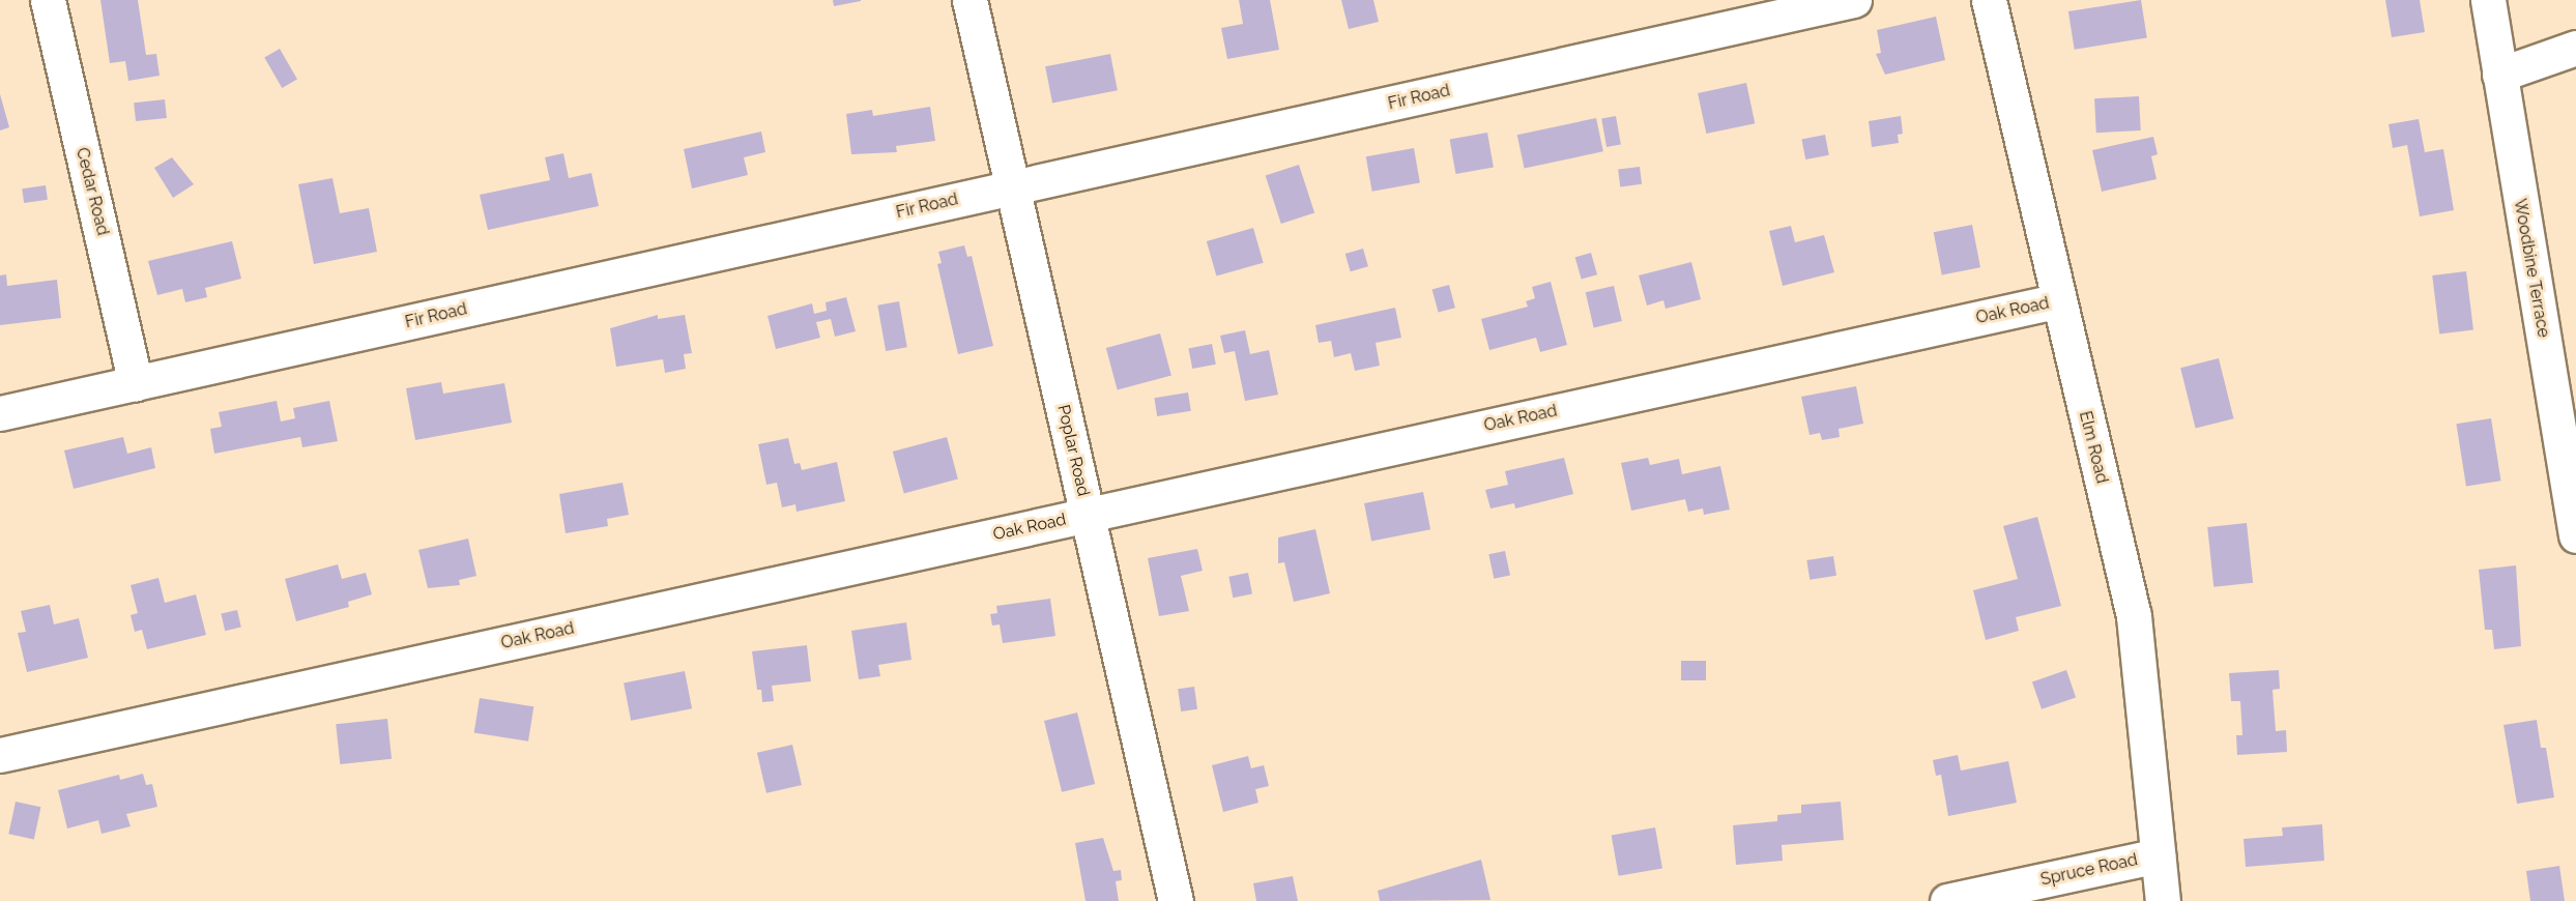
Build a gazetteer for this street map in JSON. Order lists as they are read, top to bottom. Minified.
{"streets":{"street":["Fir Road","Cedar Road","Woodbine Terrace","Oak Road","Elm Road","Poplar Road","Spruce Road"]},"crossings":[["Fir Road","Cedar Road"],["Fir Road","Poplar Road"],["Oak Road","Elm Road"],["Oak Road","Poplar Road"],["Elm Road","Spruce Road"]]}
